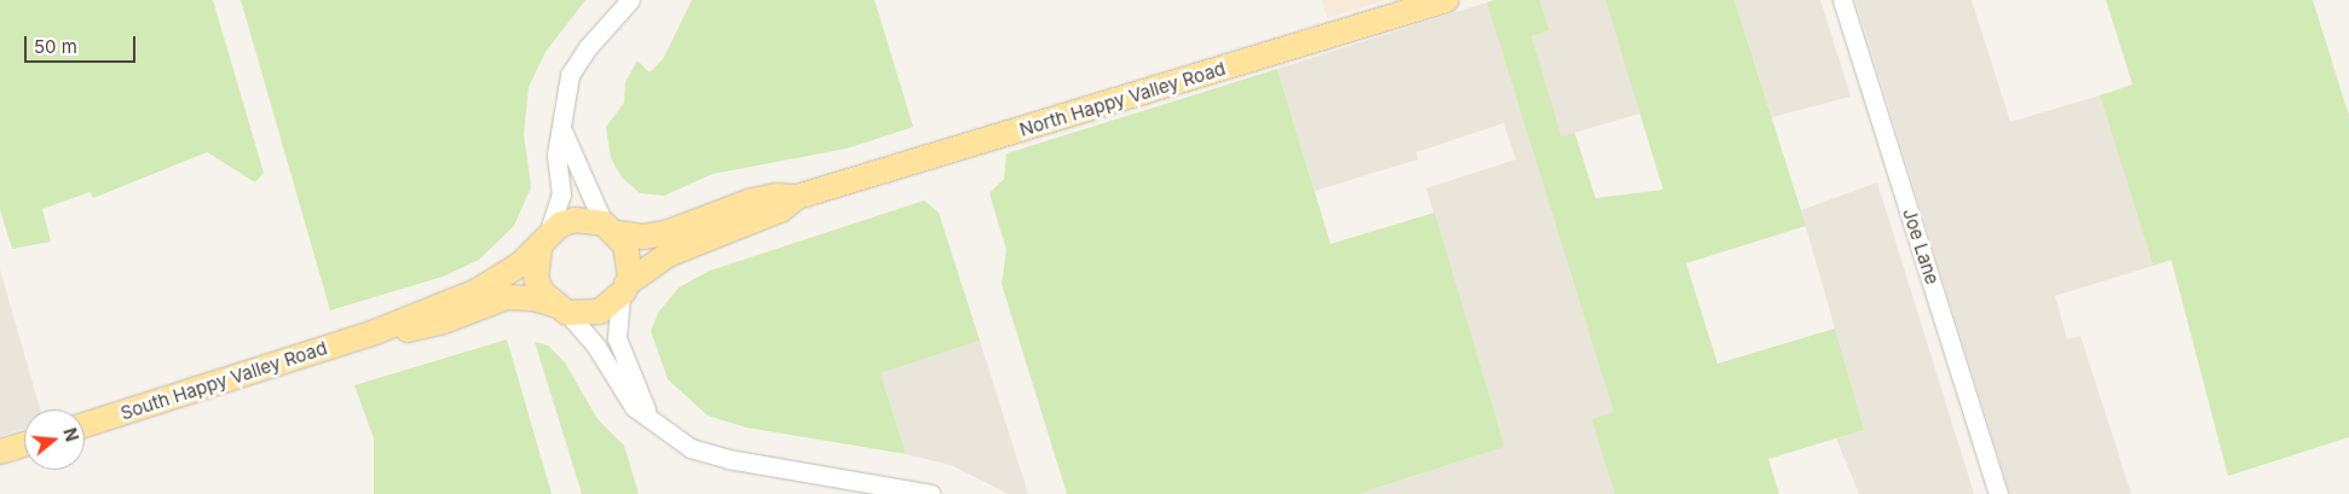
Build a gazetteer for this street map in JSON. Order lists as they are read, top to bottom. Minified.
{"streets":{"main road":["North Happy Valley Road","South Happy Valley Road"],"street":["Joe Lane"]},"scale_bar":"50 m","north":"right"}
